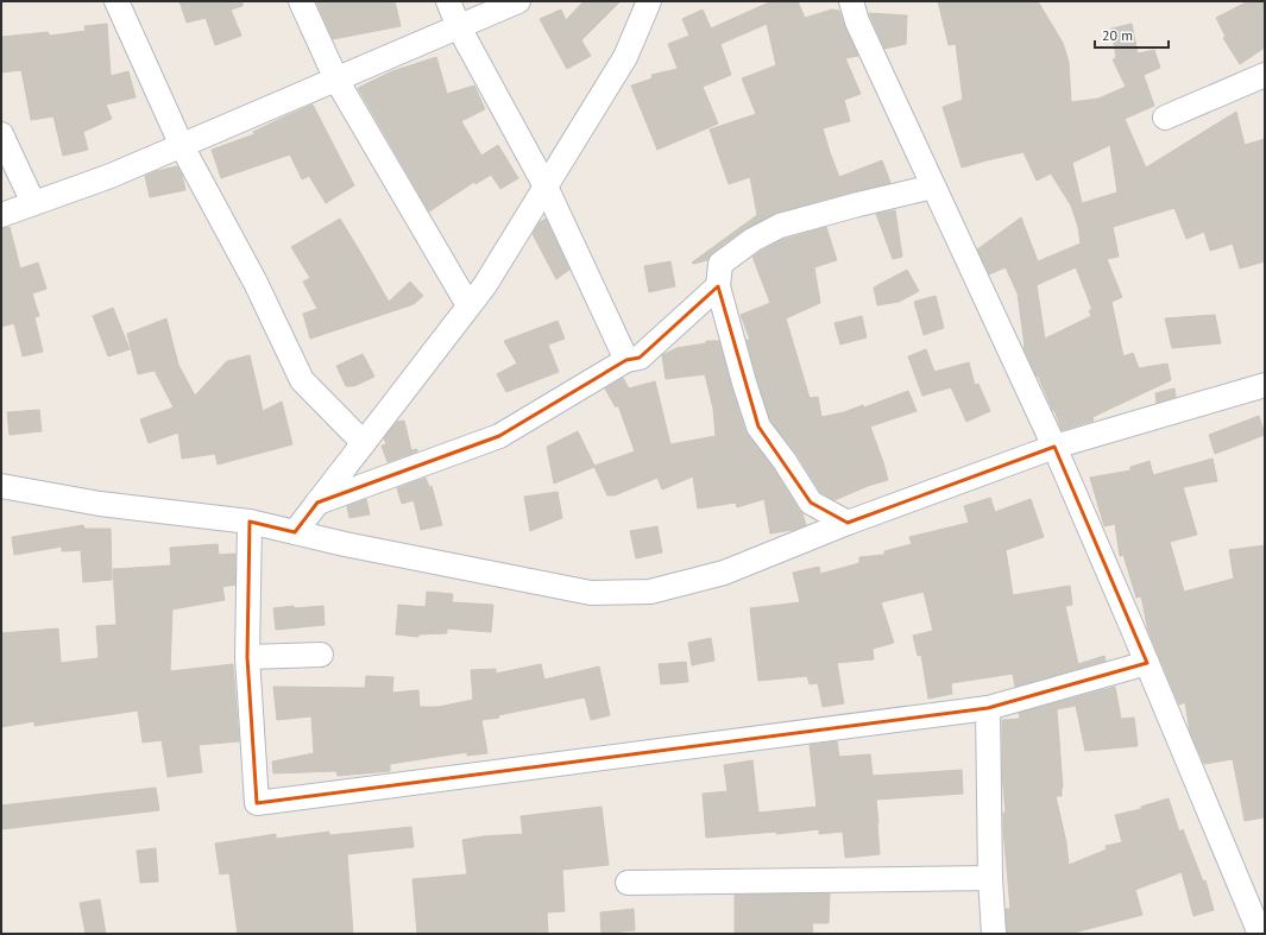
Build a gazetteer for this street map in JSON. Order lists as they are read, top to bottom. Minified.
{"scale_bar":"20 m"}
